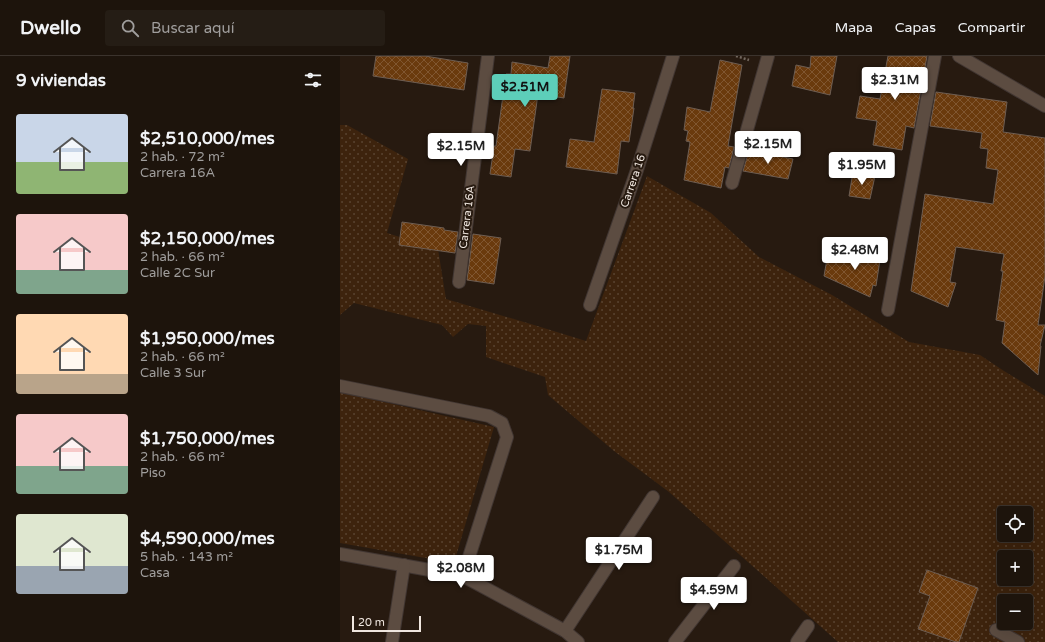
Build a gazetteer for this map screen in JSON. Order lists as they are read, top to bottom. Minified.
{"streets":{"street":["Carrera 16","Carrera 16A"]},"scale_bar":"20 m","page":{"header":"Dwello","search":"Buscar aquí","nav":["Mapa","Capas","Compartir"],"heading":"9 viviendas","price":["$2.31M","$2.51M","$2.15M","$2.15M","$1.95M","$2.48M","$1.75M","$2.08M","$4.59M"],"list":[{"name":"$2,510,000/mes","note":"2 hab. · 72 m² · Carrera 16A"},{"name":"$2,150,000/mes","note":"2 hab. · 66 m² · Calle 2C Sur"},{"name":"$1,950,000/mes","note":"2 hab. · 66 m² · Calle 3 Sur"},{"name":"$1,750,000/mes","note":"2 hab. · 66 m² · Piso"},{"name":"$4,590,000/mes","note":"5 hab. · 143 m² · Casa"}],"map_buttons":["+","−"],"scale":"20 m"}}
